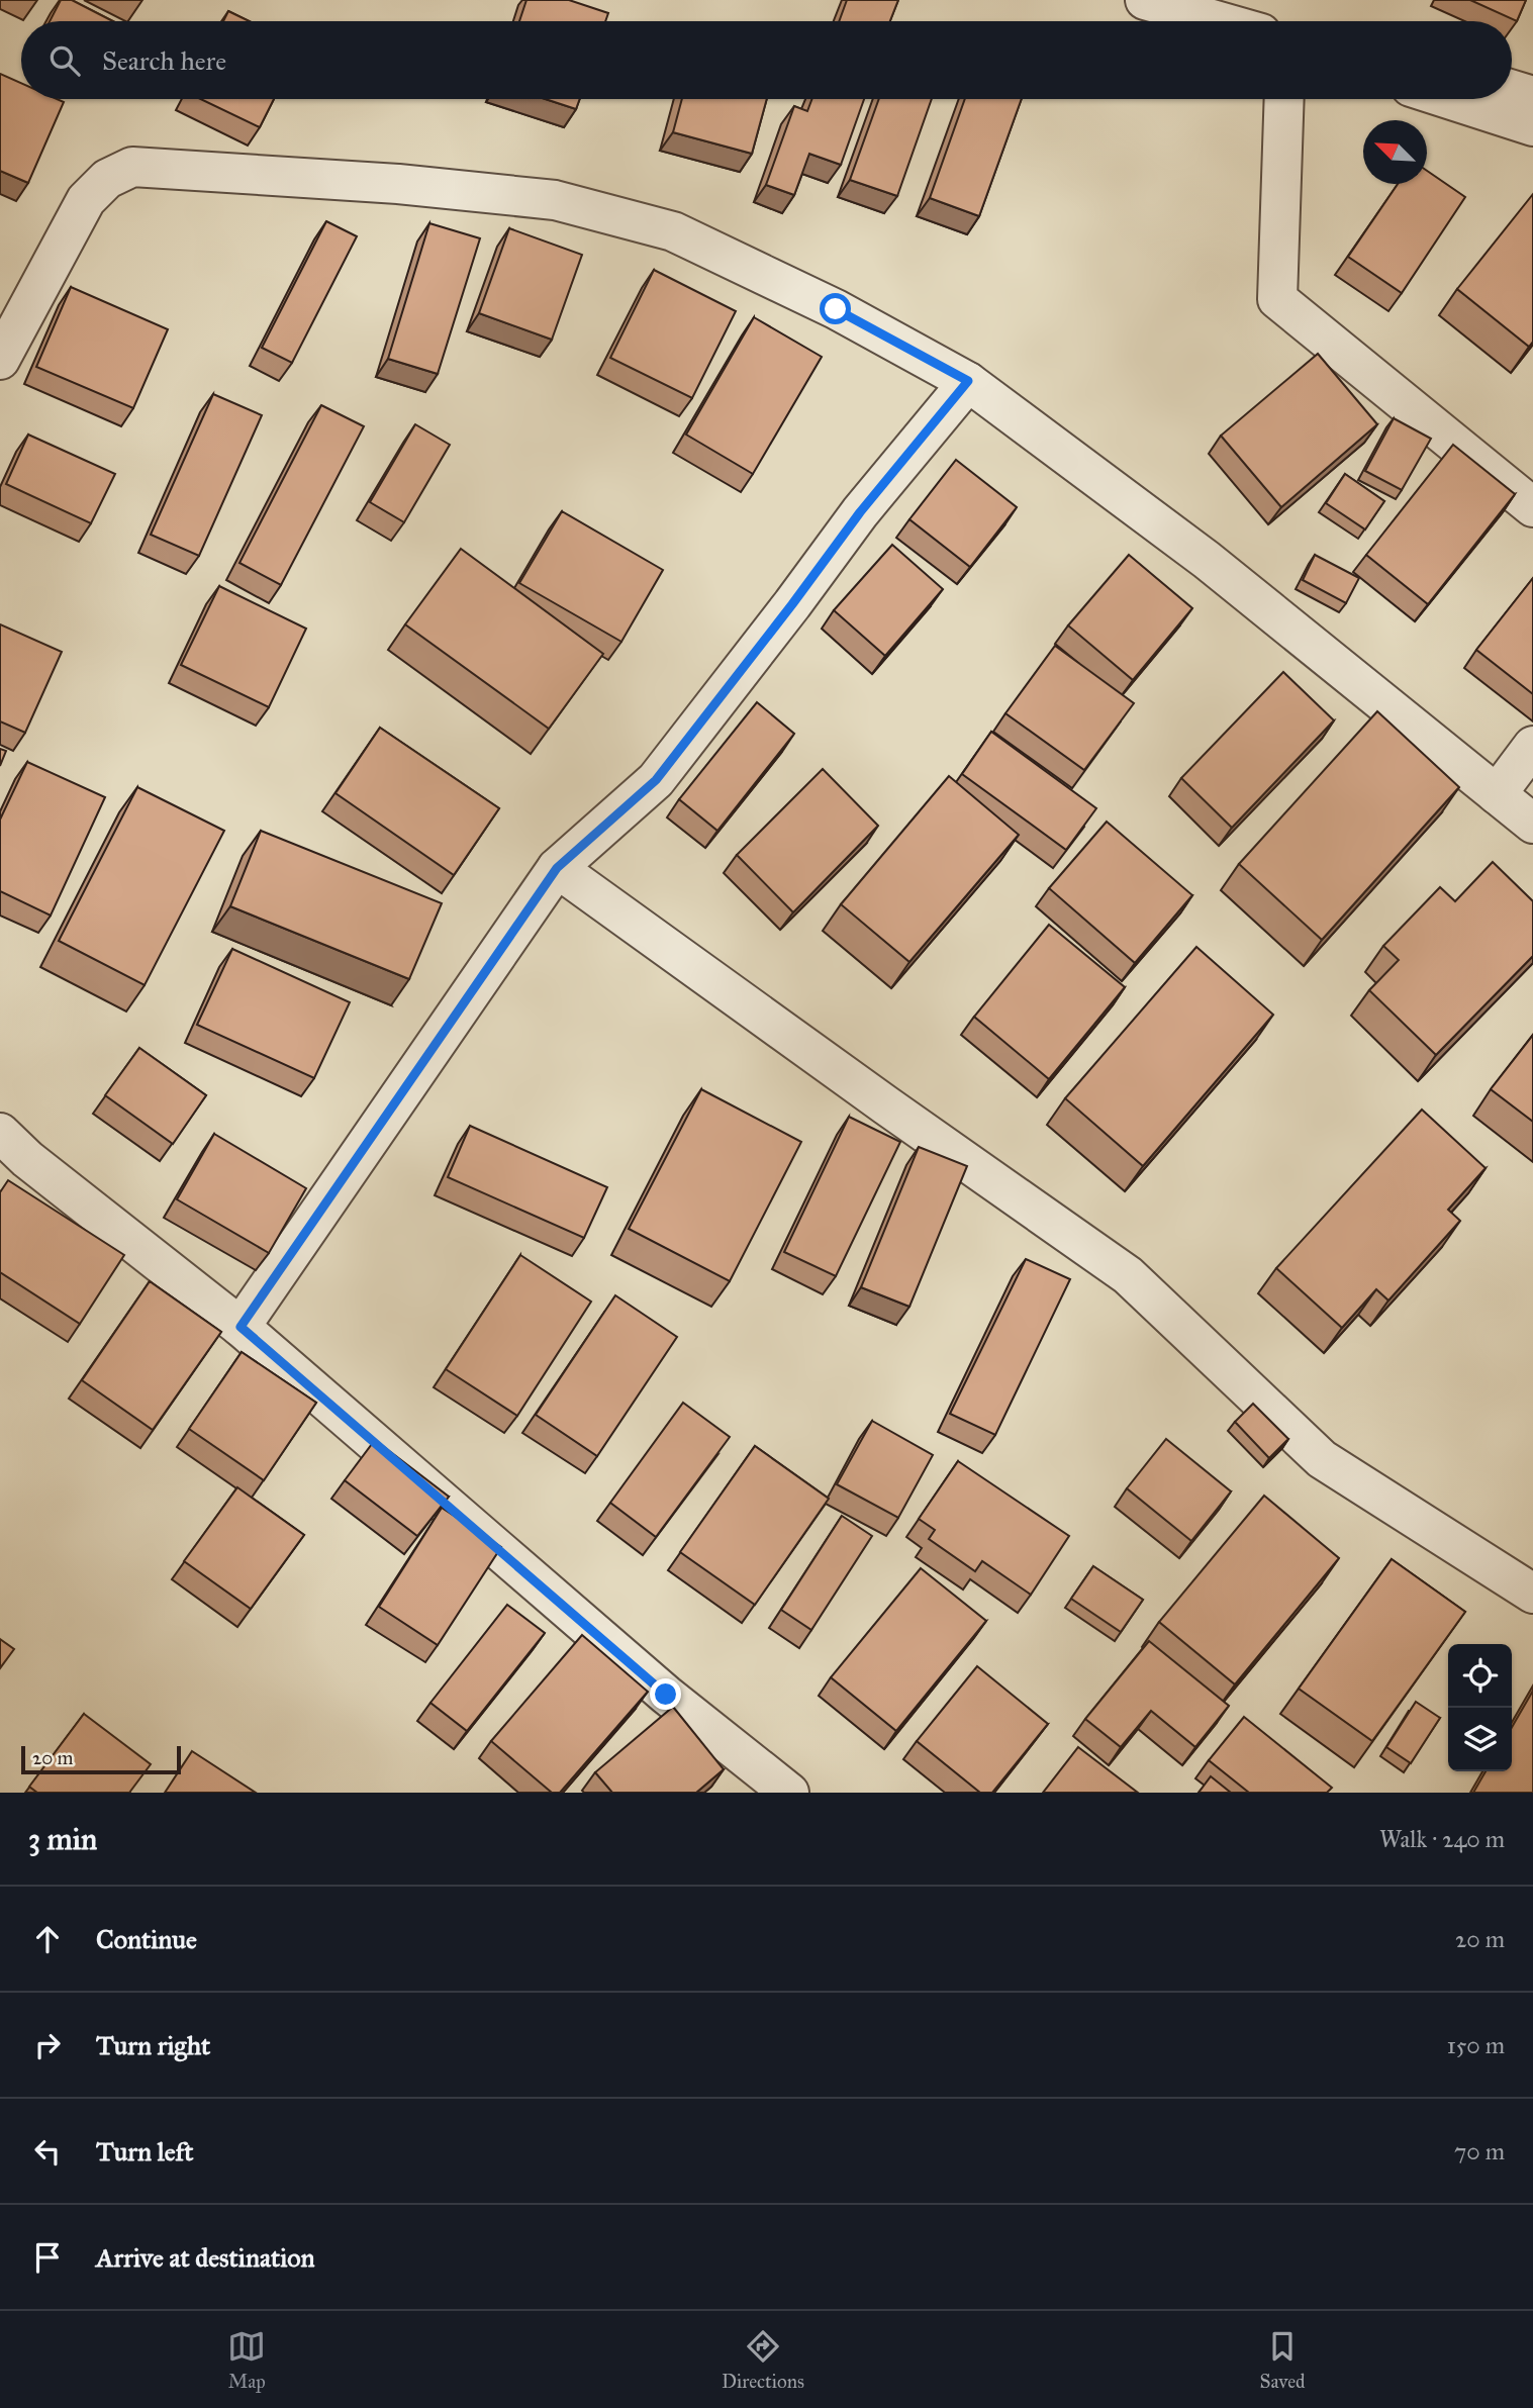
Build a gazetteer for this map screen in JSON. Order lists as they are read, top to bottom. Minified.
{"scale_bar":"20 m","north":"top left","page":{"search":"Search here","scale":"20 m","heading":["3 min","Walk · 240 m"],"list":[["Continue","20 m"],["Turn right","150 m"],["Turn left","70 m"],"Arrive at destination"],"nav":["Map","Directions","Saved"]}}
